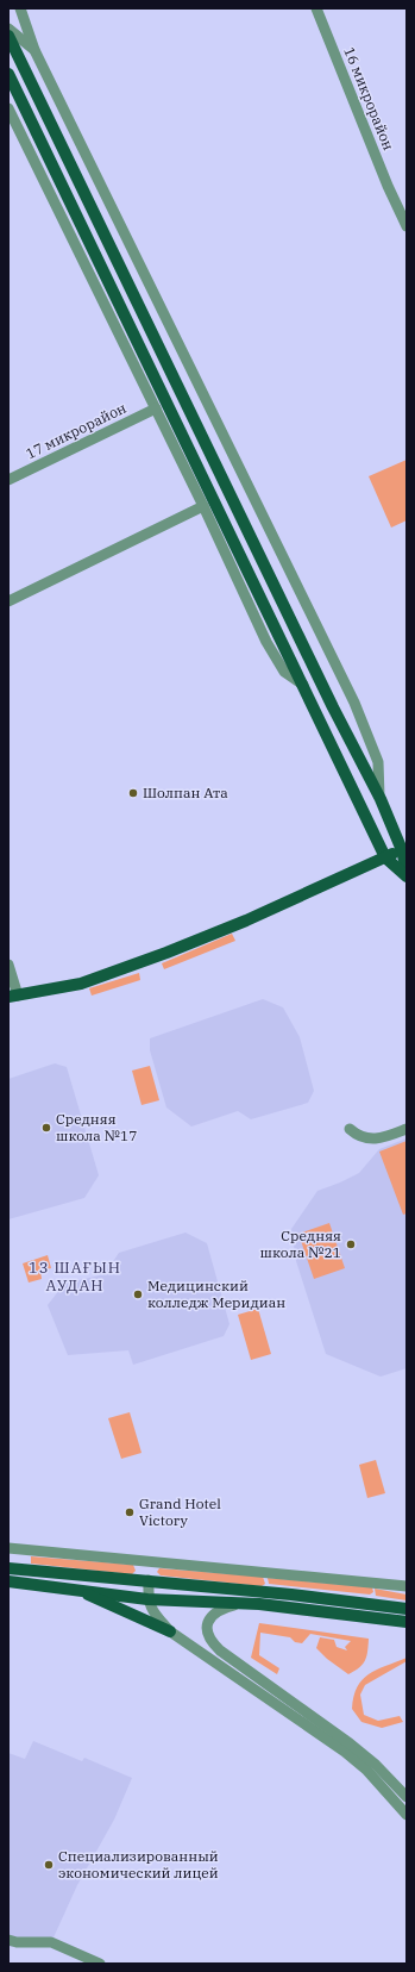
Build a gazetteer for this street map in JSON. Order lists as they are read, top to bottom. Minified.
{"streets":{"street":["16 микрорайон","17 микрорайон"]},"districts":["13 ШАҒЫН АУДАН"],"places":["Шолпан Ата","Средняя школа №17","Средняя школа №21","Медицинский колледж Меридиан","Grand Hotel Victory","Специализированный экономический лицей"]}
